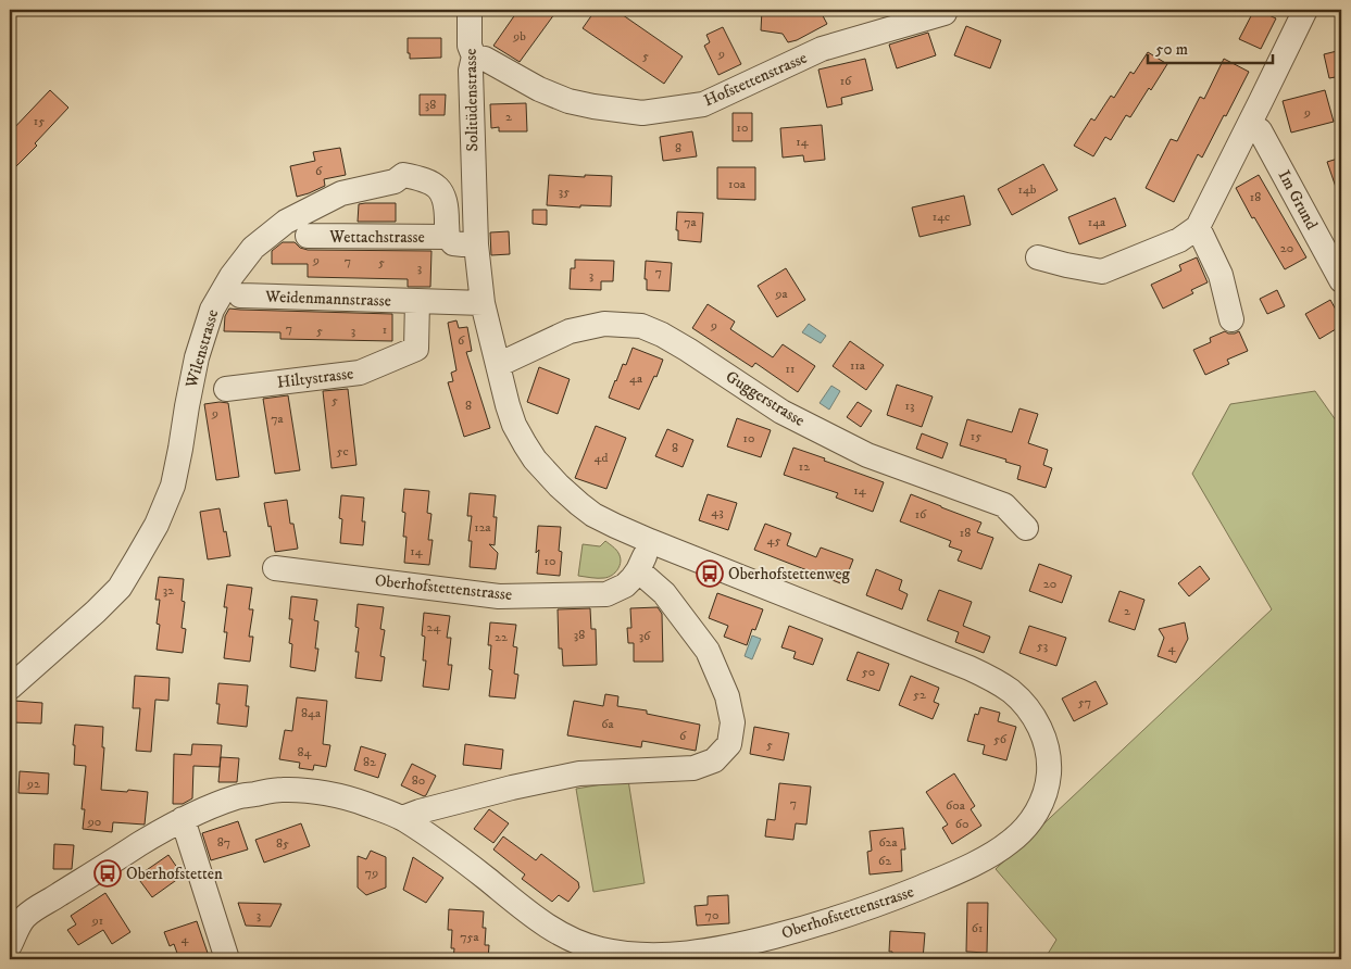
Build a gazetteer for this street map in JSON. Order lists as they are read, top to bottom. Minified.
{"streets":{"street":["Hofstettenstrasse","Solitüdenstrasse","Im Grund","Wettachstrasse","Weidenmannstrasse","Wilenstrasse","Hiltystrasse","Guggerstrasse","Oberhofstettenstrasse"]},"crossings":[["Hofstettenstrasse","Solitüdenstrasse"],["Solitüdenstrasse","Oberhofstettenstrasse"],["Wettachstrasse","Wilenstrasse"],["Weidenmannstrasse","Hiltystrasse"],["Guggerstrasse","Oberhofstettenstrasse"]],"places":{"bus stop":["Oberhofstettenweg","Oberhofstetten"]},"house_numbers":["9b","9","5","16","38","9","2","15","10","14","8","6","10a","14b","35","18","14c","7a","14a","20","9","7","5","3","7","3","9a","9","7","1","5","3","6","11a","11","4a","5","8","13","9","7a","15","10","8","5c","4d","12","14","43","16","12a","18","45","14","10","20","32","2","24","38","36","22","53","4","50","52","57","84a","6a","6","56","5","84","82","80","92","7","60a","90","60","87","62a","85","62","79","3","70","91","61","75a","4"],"scale_bar":"50 m"}
